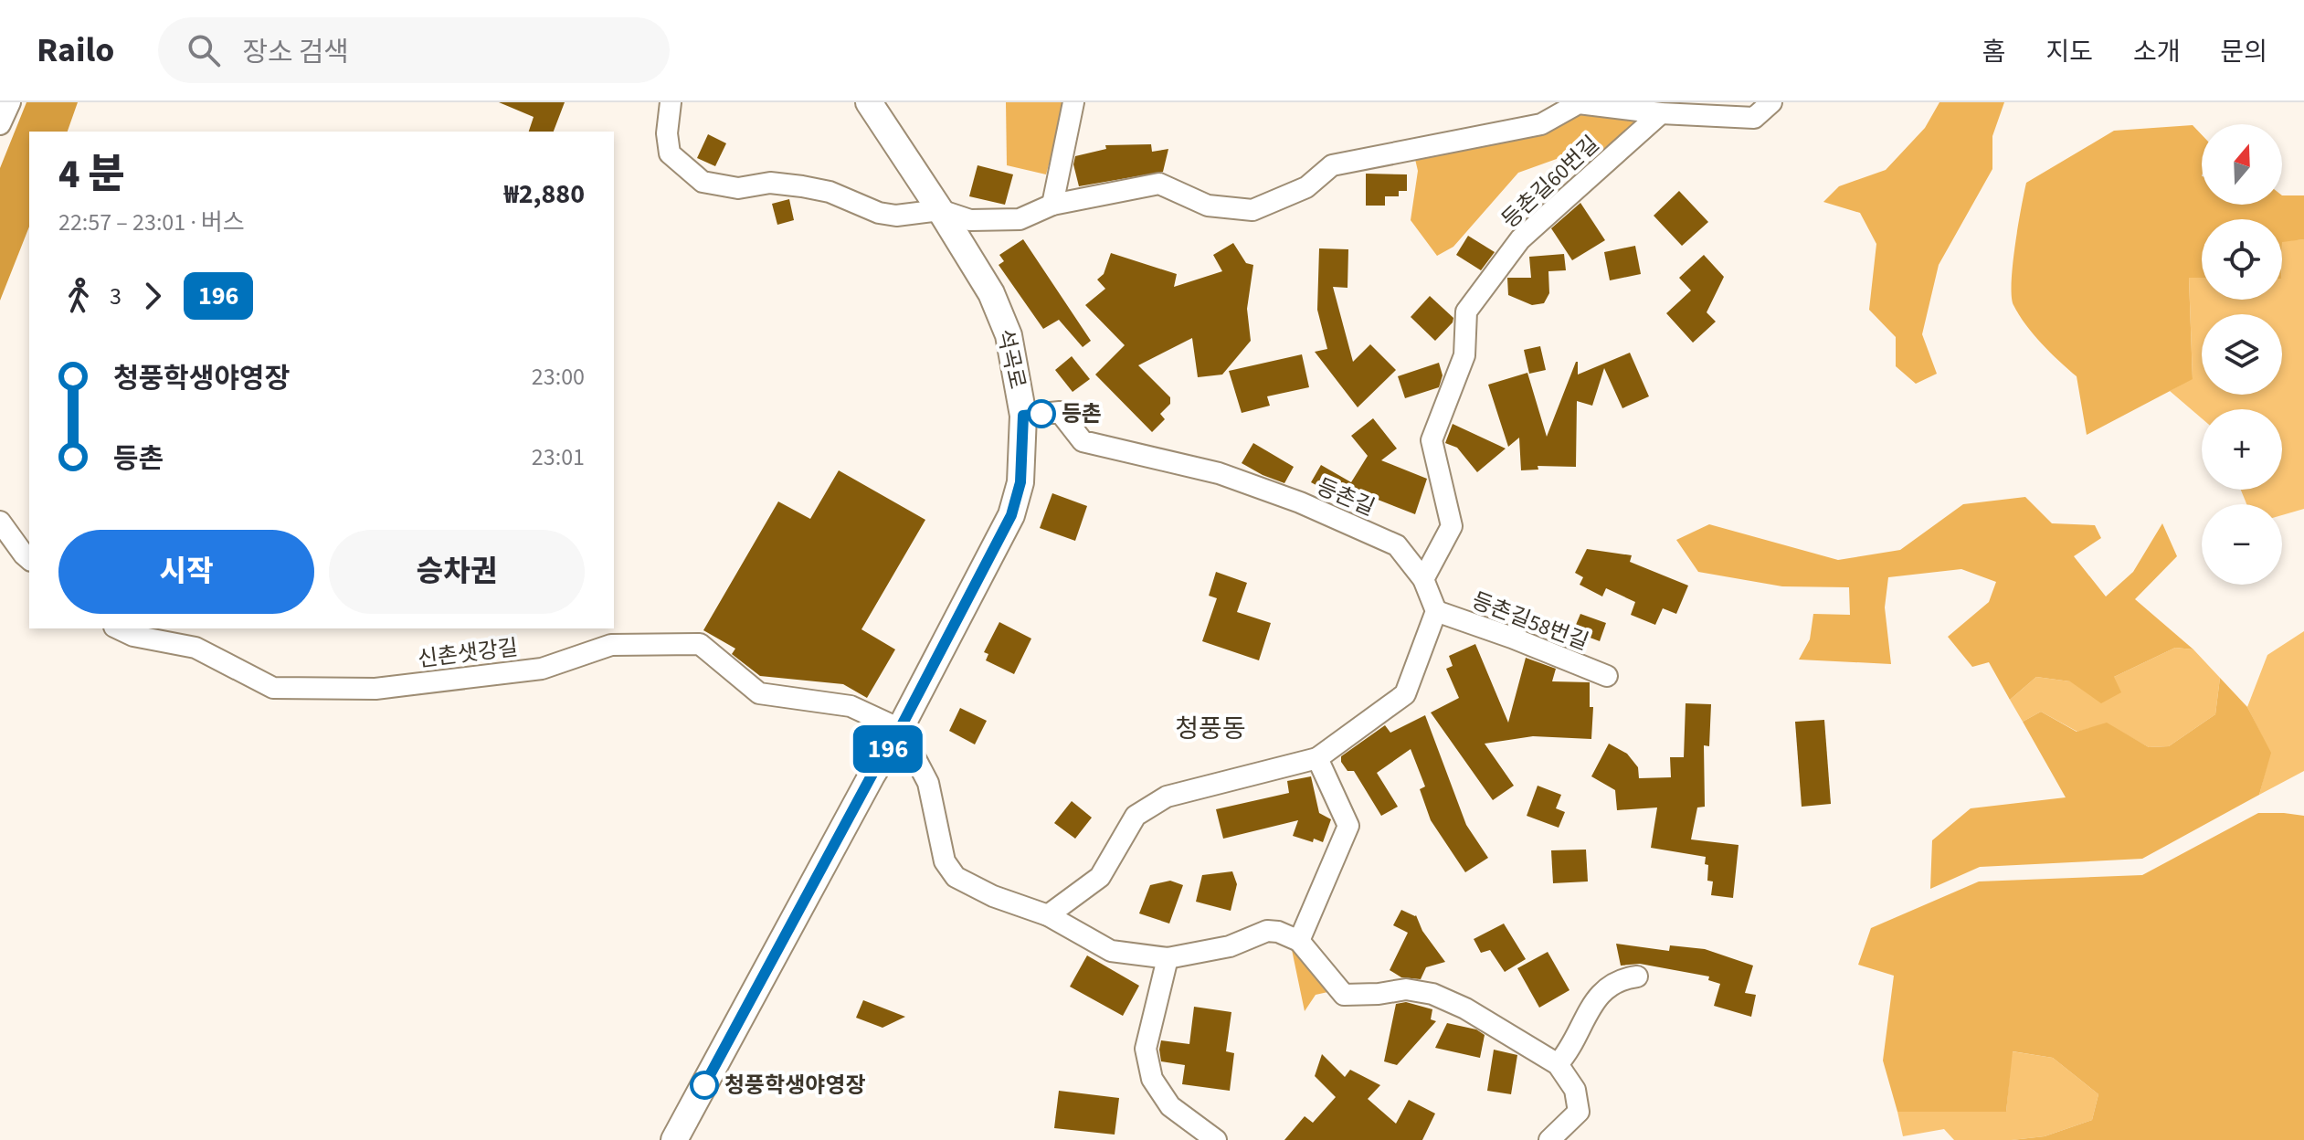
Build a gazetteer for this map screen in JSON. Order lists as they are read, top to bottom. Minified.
{"streets":{"street":["등촌길60번길","석곡로","등촌길","등촌길58번길","신촌샛강길"]},"crossings":[["등촌길60번길","등촌길"],["석곡로","등촌길"],["석곡로","신촌샛강길"],["등촌길","등촌길58번길"]],"districts":["청풍동"],"places":["등촌","청풍학생야영장"],"lines":["bus line 196"],"north":"top","page":{"header":"Railo","search":"장소 검색","nav":["홈","지도","소개","문의"],"on_map":"196","map_buttons":["+","−"],"heading":["4 분","22:57 – 23:01 · 버스","₩2,880"],"legs":["3","196"],"list":[{"name":"청풍학생야영장","value":"23:00"},{"name":"등촌","value":"23:01"}],"buttons":["시작","승차권"]}}
